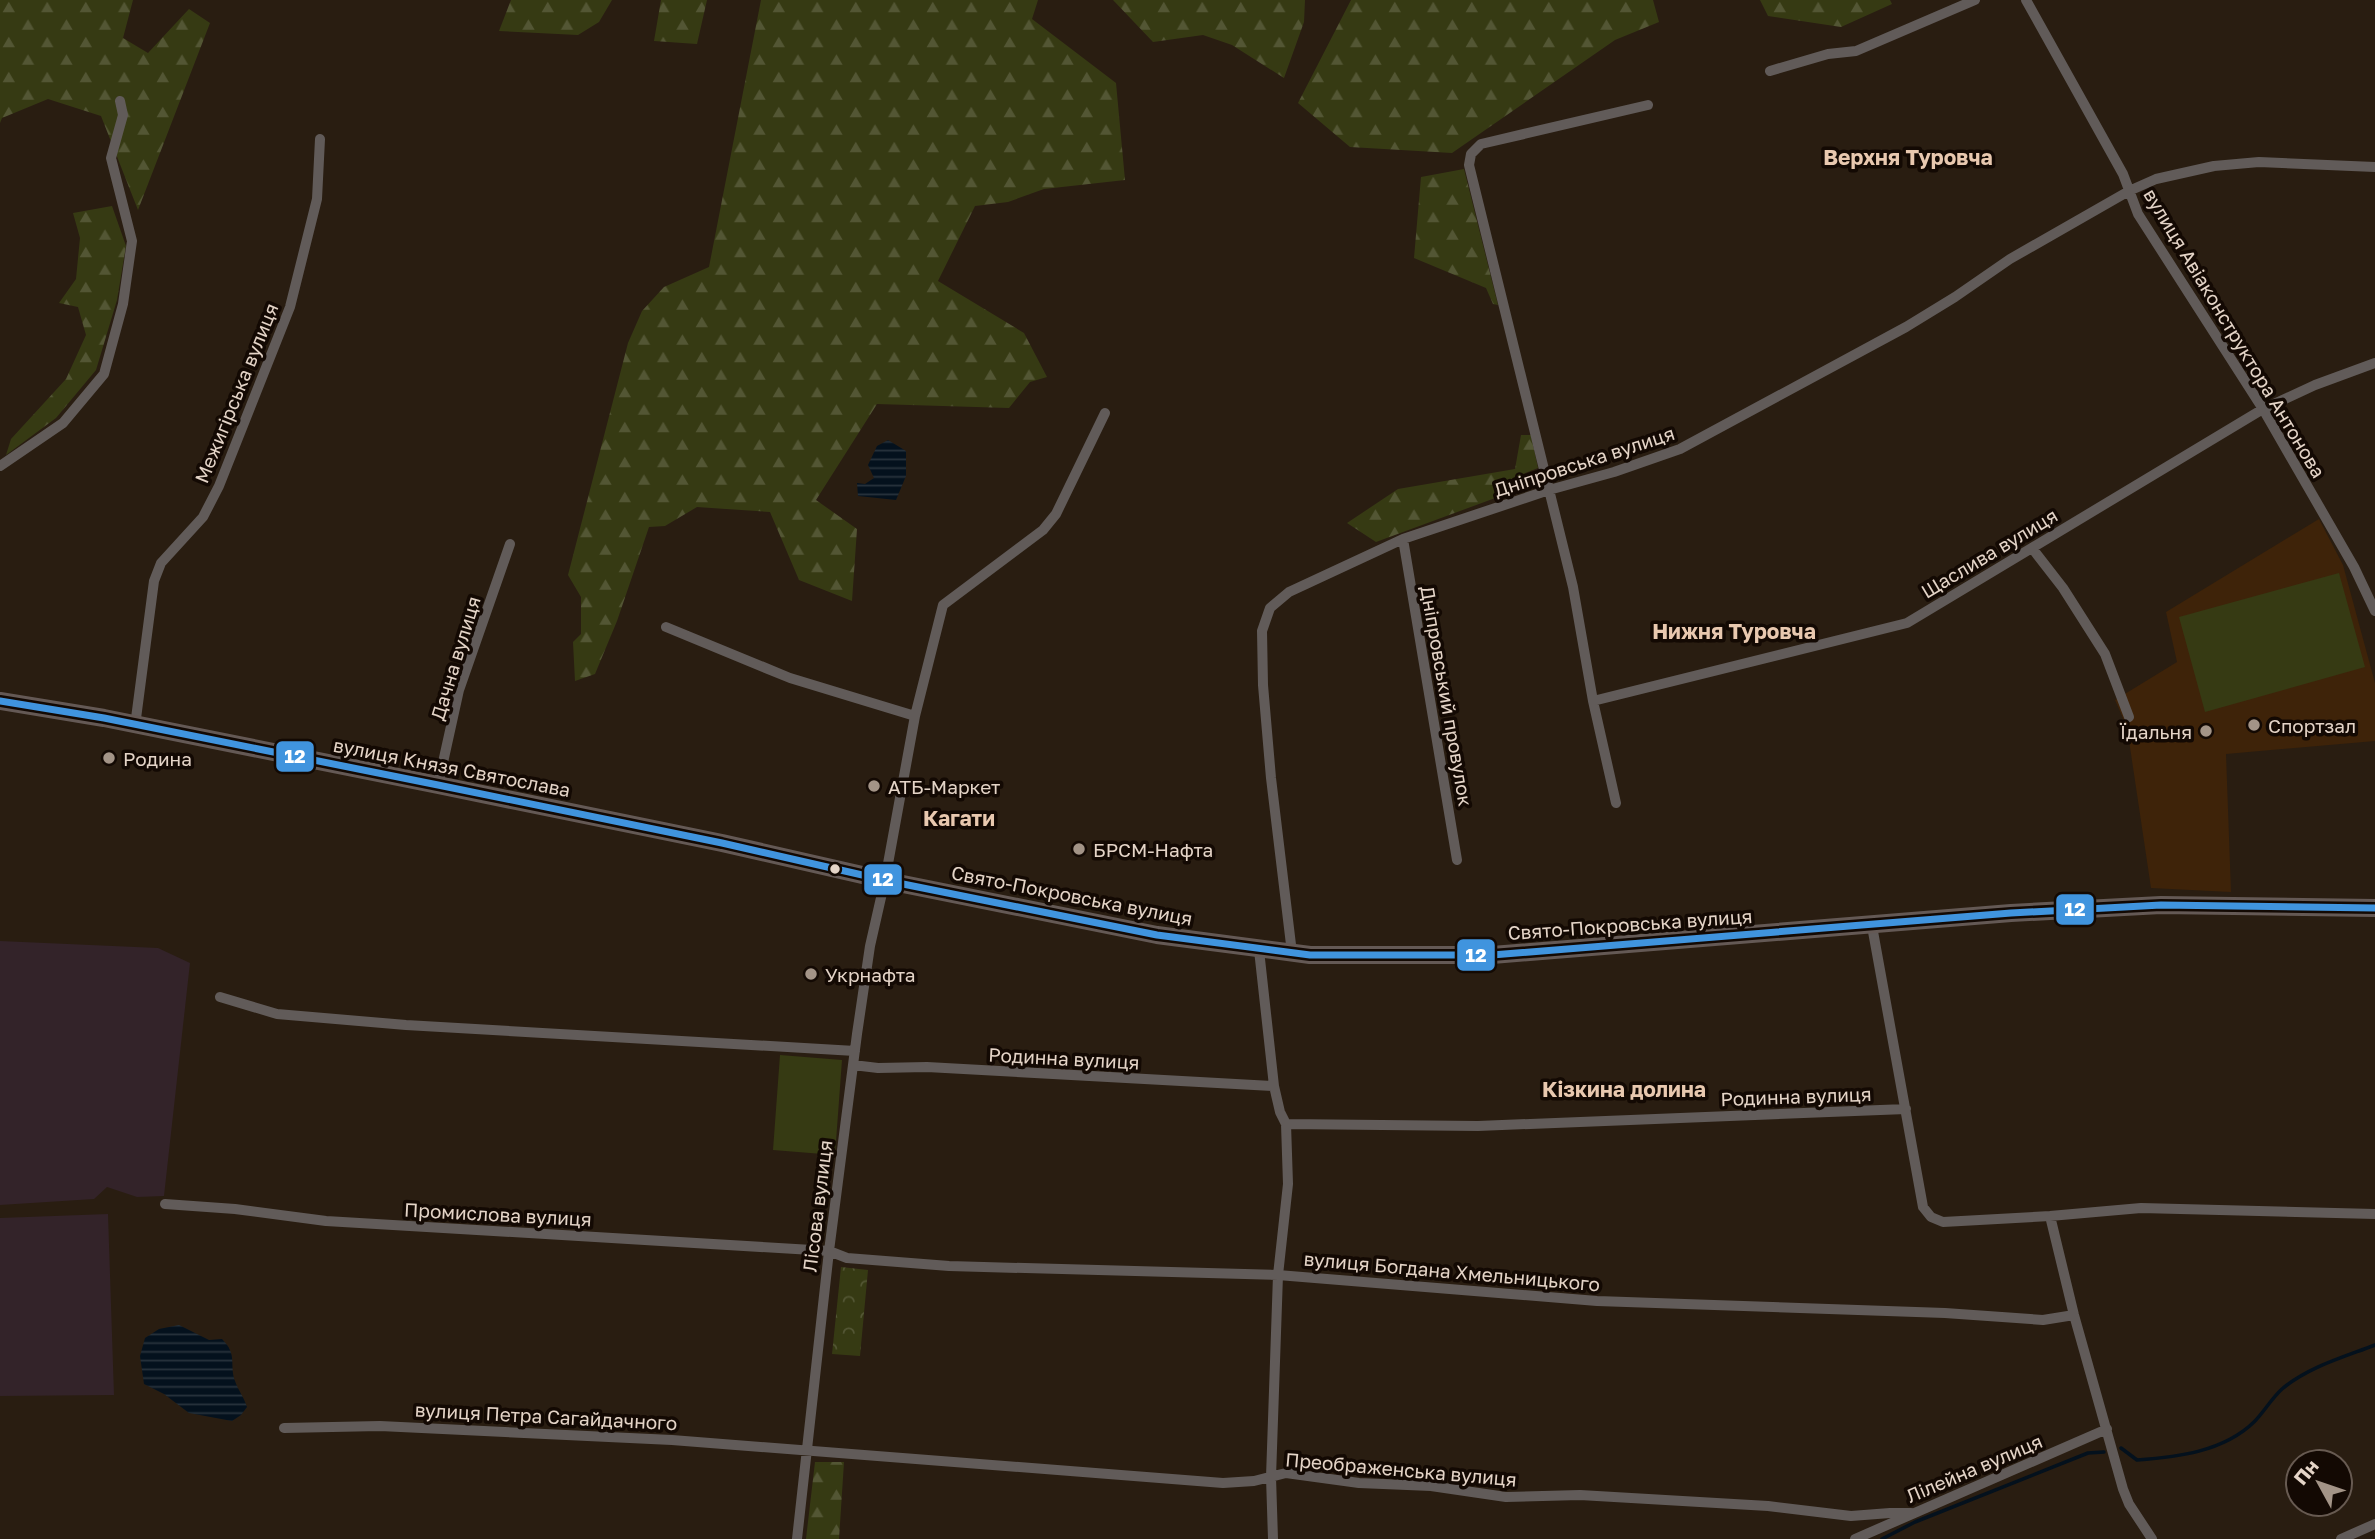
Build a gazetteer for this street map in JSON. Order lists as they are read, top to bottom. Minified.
{"streets":{"main road":["вулиця Князя Святослава","Свято-Покровська вулиця"],"street":["вулиця Авіаконструктора Антонова","Межигірська вулиця","Дніпровська вулиця","Щаслива вулиця","Дачна вулиця","Дніпровський провулок","Родинна вулиця","Лісова вулиця","Промислова вулиця","вулиця Богдана Хмельницького","вулиця Петра Сагайдачного","Лілейна вулиця","Преображенська вулиця"]},"crossings":[["вулиця Авіаконструктора Антонова","Дніпровська вулиця"],["вулиця Авіаконструктора Антонова","Щаслива вулиця"],["Межигірська вулиця","вулиця Князя Святослава"],["Дніпровська вулиця","Дніпровський провулок"],["Дніпровська вулиця","Свято-Покровська вулиця"],["Дачна вулиця","вулиця Князя Святослава"],["вулиця Князя Святослава","Свято-Покровська вулиця"],["вулиця Князя Святослава","Лісова вулиця"],["Свято-Покровська вулиця","Лісова вулиця"],["Родинна вулиця","Лісова вулиця"],["Лісова вулиця","Промислова вулиця"],["Лісова вулиця","вулиця Богдана Хмельницького"],["Лісова вулиця","вулиця Петра Сагайдачного"],["Лісова вулиця","Преображенська вулиця"],["Промислова вулиця","вулиця Богдана Хмельницького"],["вулиця Петра Сагайдачного","Преображенська вулиця"],["Лілейна вулиця","Преображенська вулиця"]],"districts":["Верхня Туровча","Нижня Туровча","Кагати","Кізкина долина"],"places":["Спортзал","Їдальня","Родина","АТБ-Маркет","БРСМ-Нафта","Укрнафта"],"lines":["transit line 12"],"north":"top left"}
